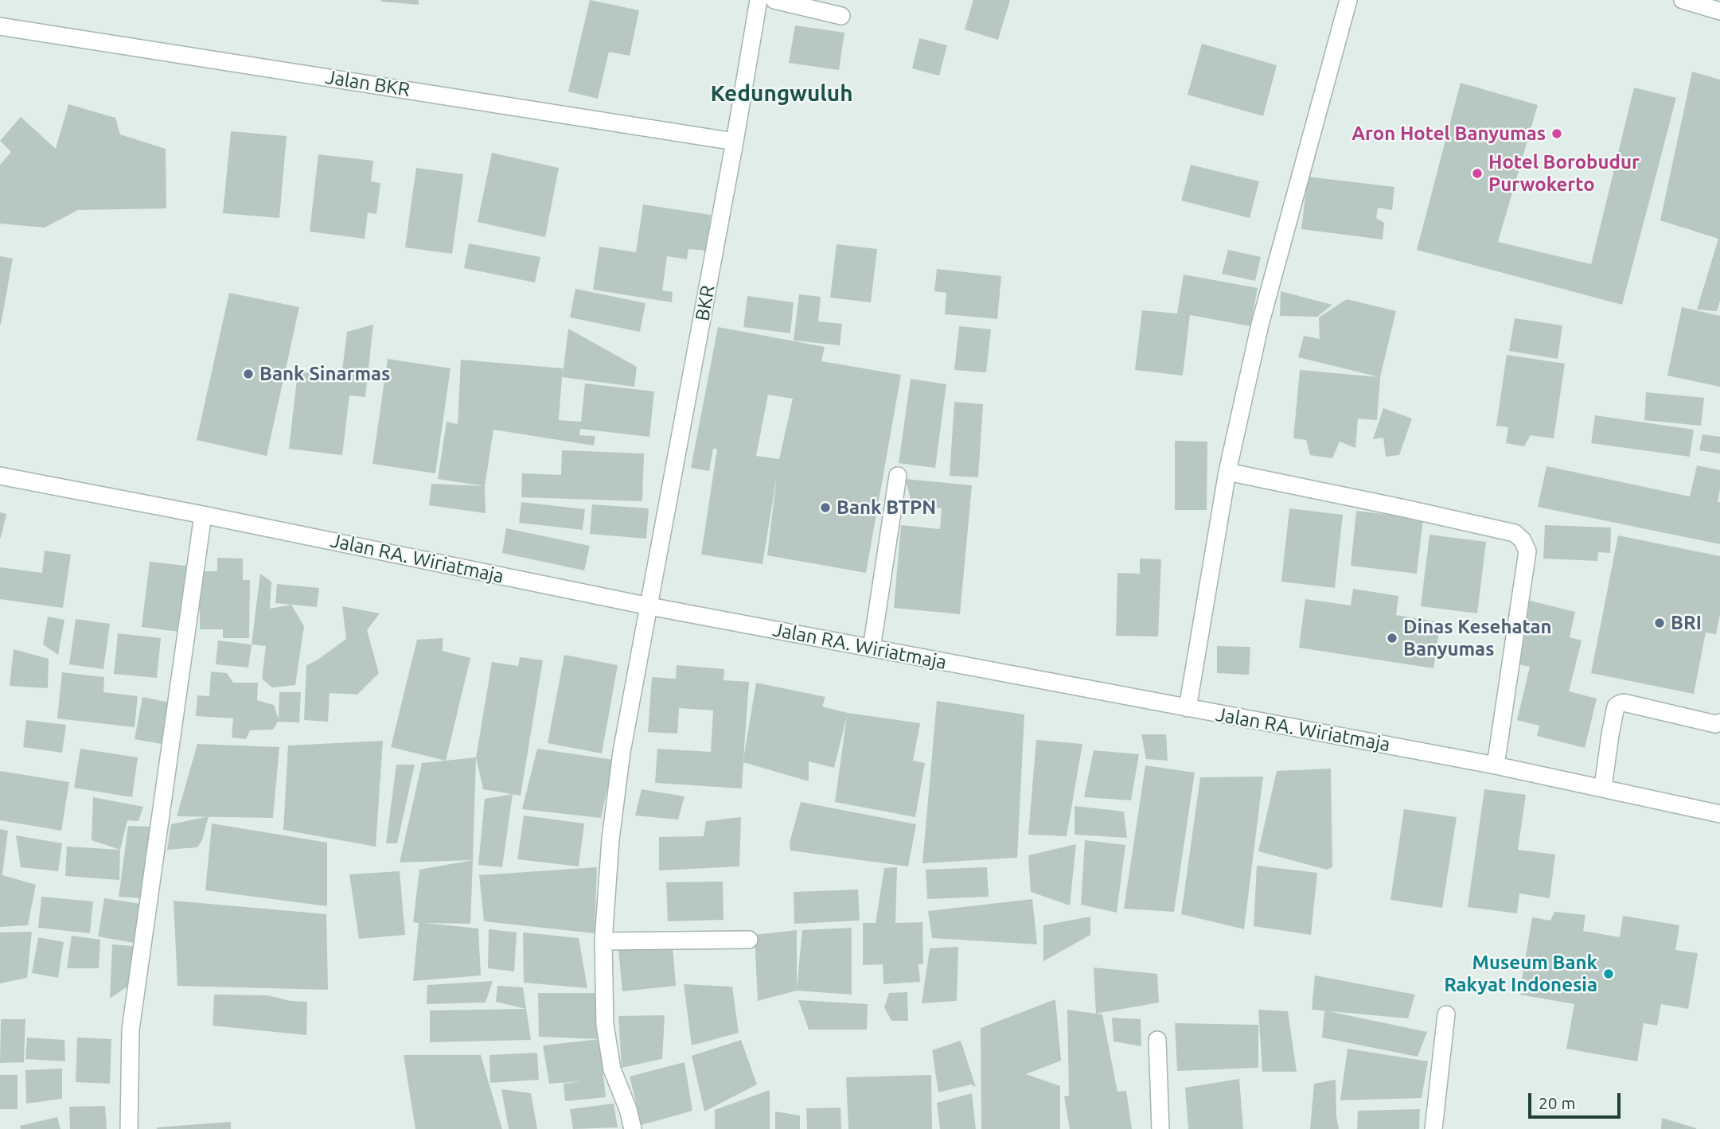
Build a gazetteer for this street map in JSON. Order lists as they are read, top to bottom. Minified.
{"streets":{"street":["Jalan BKR","BKR","Jalan RA. Wiriatmaja"]},"crossings":[["Jalan BKR","BKR"],["BKR","Jalan RA. Wiriatmaja"]],"districts":["Kedungwuluh"],"places":["Aron Hotel Banyumas","Hotel Borobudur Purwokerto","Bank Sinarmas","Bank BTPN","BRI","Dinas Kesehatan Banyumas","Museum Bank Rakyat Indonesia"],"scale_bar":"20 m"}
